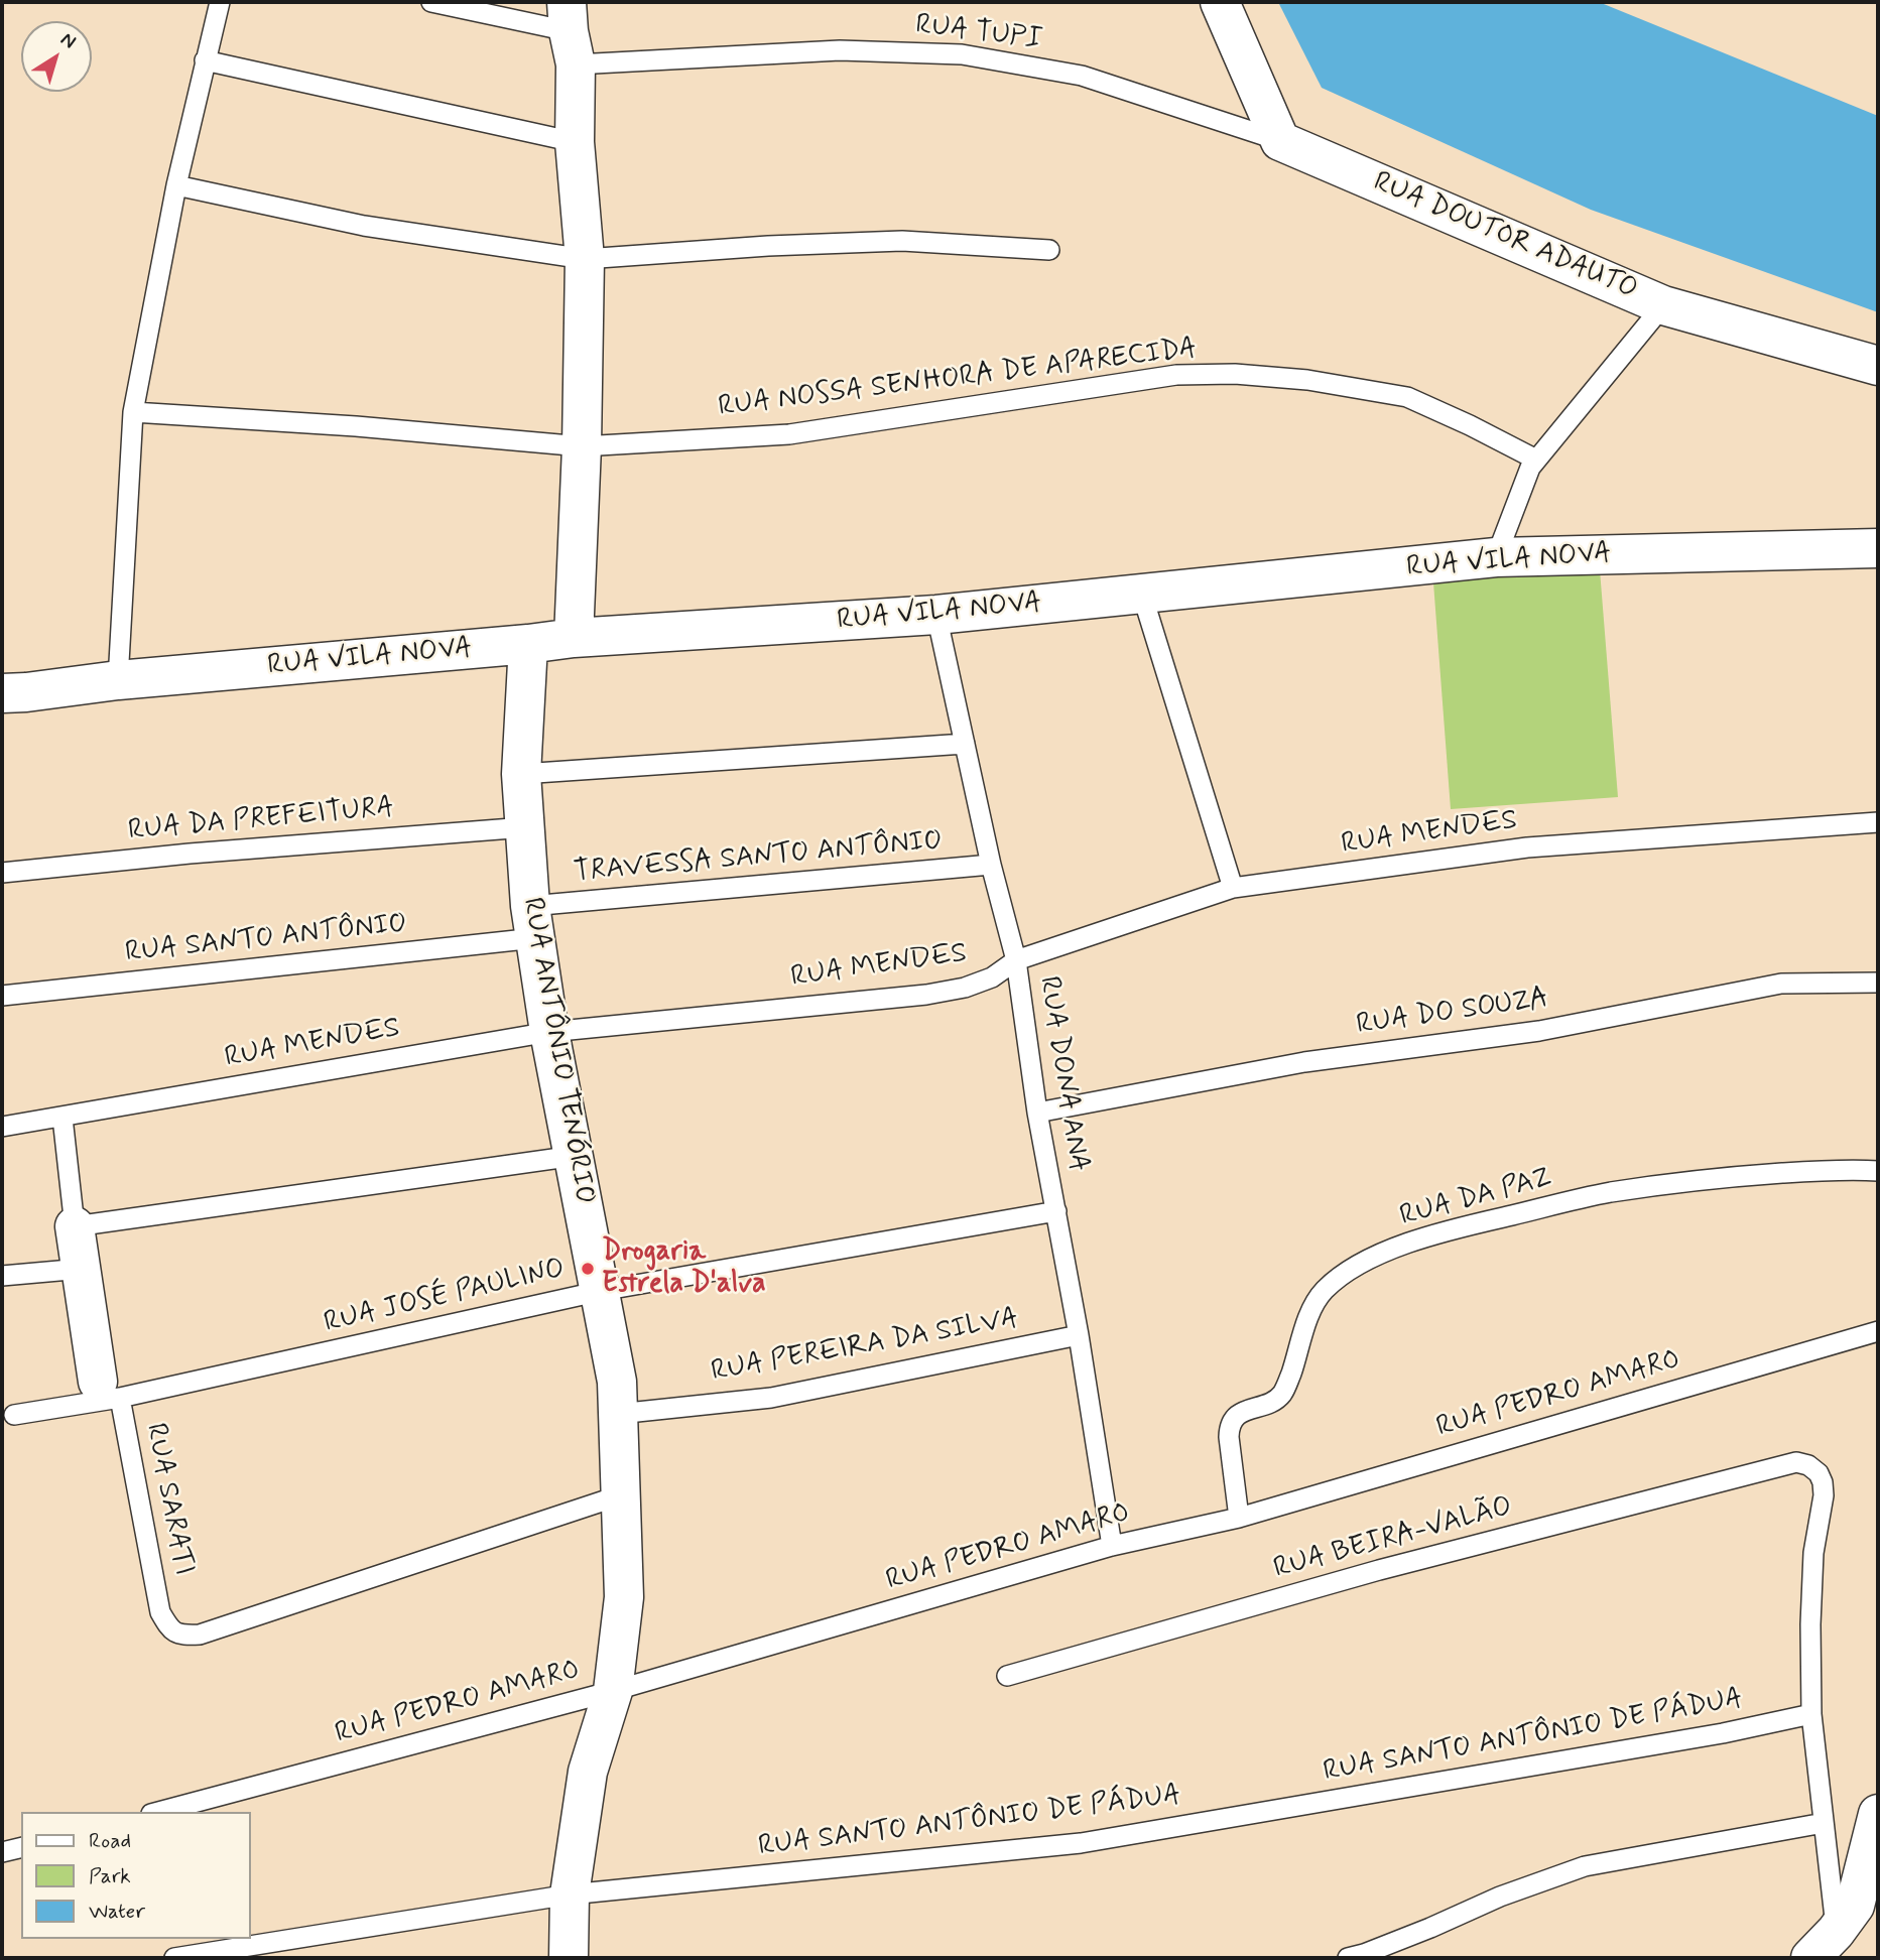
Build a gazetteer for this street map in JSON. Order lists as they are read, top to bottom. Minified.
{"streets":{"street":["RUA DOUTOR ADAUTO","RUA VILA NOVA","RUA ANTÔNIO TENÓRIO"],"lane":["RUA TUPI","RUA NOSSA SENHORA DE APARECIDA","RUA DA PREFEITURA","RUA MENDES","TRAVESSA SANTO ANTÔNIO","RUA SANTO ANTÔNIO","RUA DO SOUZA","RUA DONA ANA","RUA DA PAZ","RUA JOSÉ PAULINO","RUA PEREIRA DA SILVA","RUA PEDRO AMARO","RUA SARATI","RUA BEIRA-VALÃO","RUA SANTO ANTÔNIO DE PÁDUA"]},"crossings":[["RUA TUPI","RUA DOUTOR ADAUTO"],["RUA VILA NOVA","RUA ANTÔNIO TENÓRIO"],["RUA VILA NOVA","RUA DONA ANA"],["RUA DA PREFEITURA","RUA ANTÔNIO TENÓRIO"],["RUA MENDES","RUA ANTÔNIO TENÓRIO"],["RUA MENDES","RUA DONA ANA"],["TRAVESSA SANTO ANTÔNIO","RUA SANTO ANTÔNIO"],["TRAVESSA SANTO ANTÔNIO","RUA ANTÔNIO TENÓRIO"],["TRAVESSA SANTO ANTÔNIO","RUA DONA ANA"],["RUA SANTO ANTÔNIO","RUA ANTÔNIO TENÓRIO"],["RUA DO SOUZA","RUA DONA ANA"],["RUA ANTÔNIO TENÓRIO","RUA JOSÉ PAULINO"],["RUA ANTÔNIO TENÓRIO","RUA PEREIRA DA SILVA"],["RUA ANTÔNIO TENÓRIO","RUA PEDRO AMARO"],["RUA ANTÔNIO TENÓRIO","RUA SARATI"],["RUA ANTÔNIO TENÓRIO","RUA SANTO ANTÔNIO DE PÁDUA"],["RUA DONA ANA","RUA JOSÉ PAULINO"],["RUA DONA ANA","RUA PEREIRA DA SILVA"],["RUA DONA ANA","RUA PEDRO AMARO"],["RUA DA PAZ","RUA PEDRO AMARO"],["RUA JOSÉ PAULINO","RUA SARATI"],["RUA BEIRA-VALÃO","RUA SANTO ANTÔNIO DE PÁDUA"]],"places":["Drogaria Estrela D'alva"],"legend":["Road","Park","Water"],"north":"top right"}
